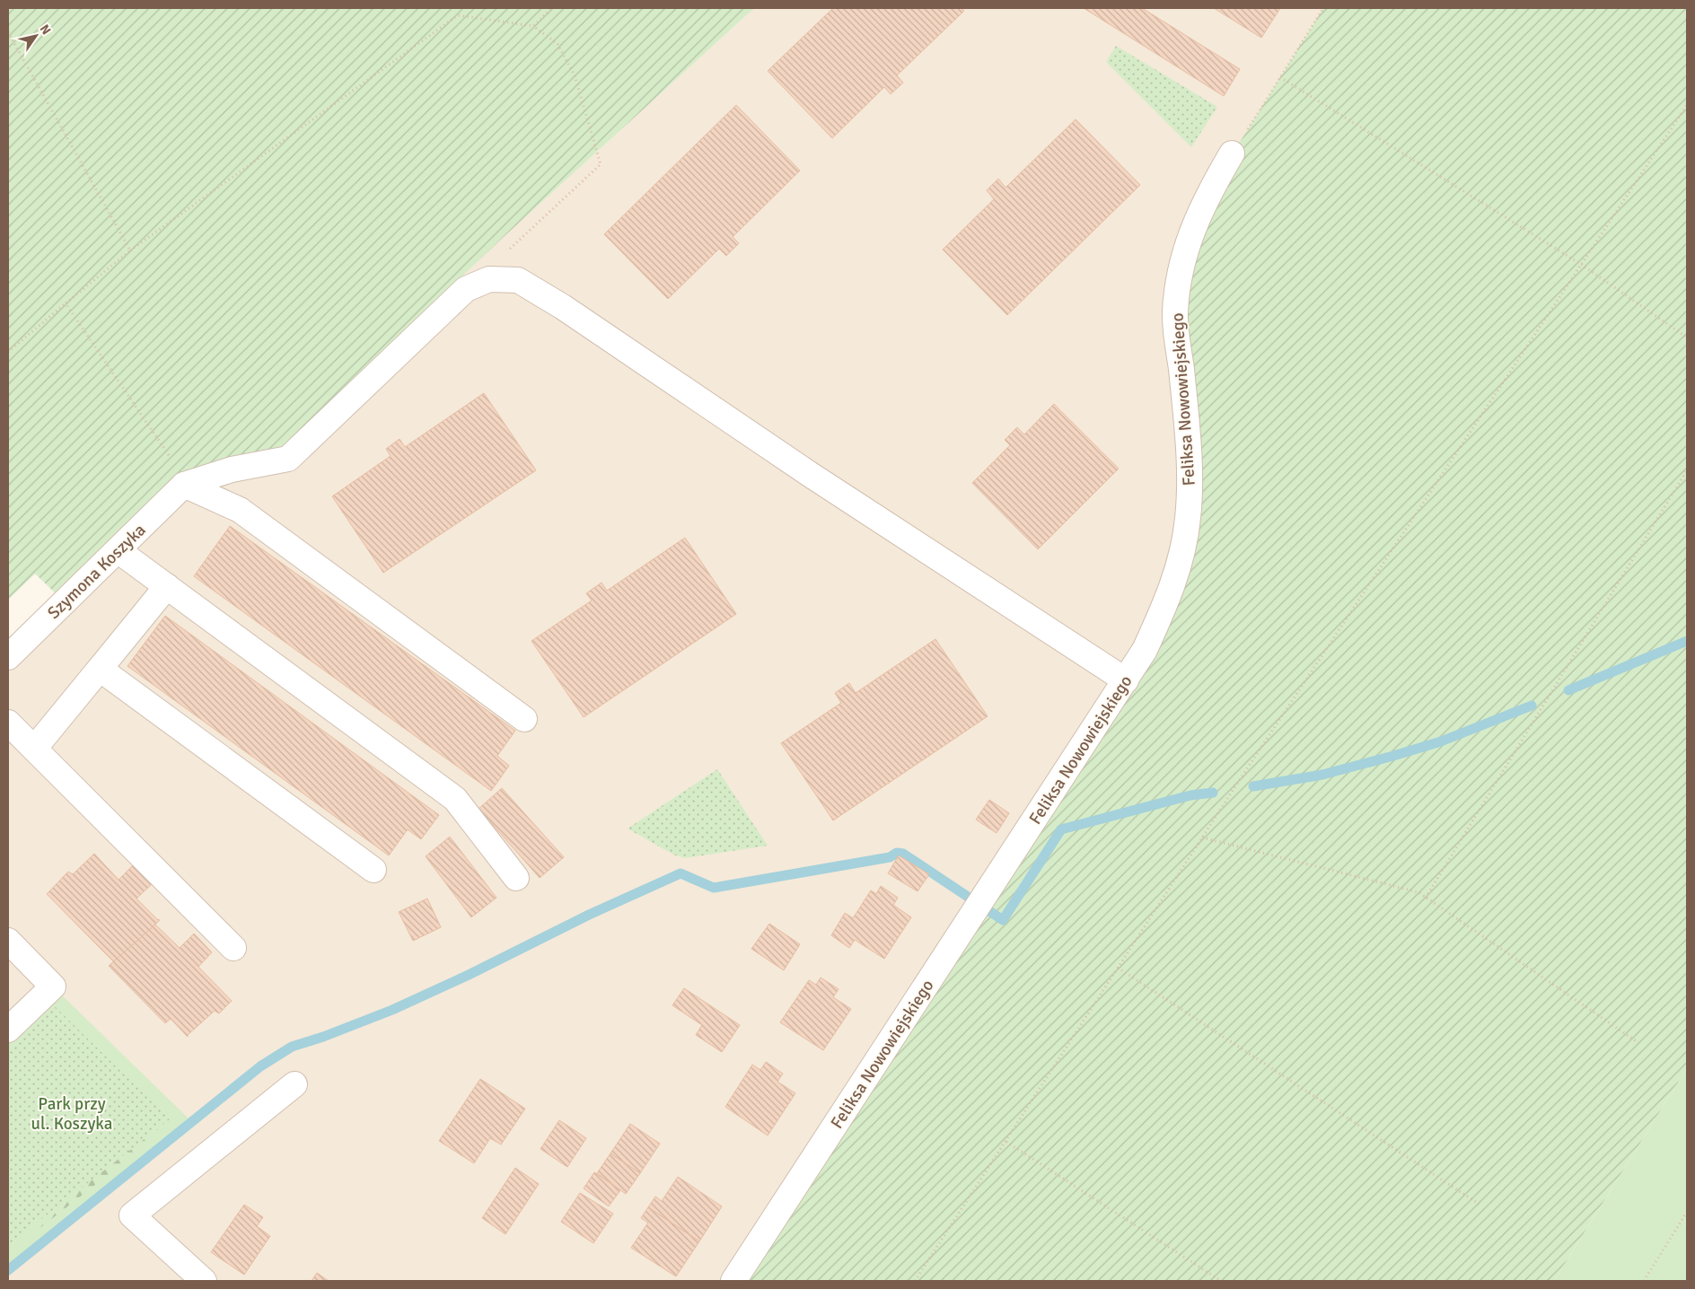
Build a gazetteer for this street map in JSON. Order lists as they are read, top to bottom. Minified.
{"streets":{"street":["Feliksa Nowowiejskiego","Szymona Koszyka"]},"parks":["Park przy ul. Koszyka"],"north":"top right"}
